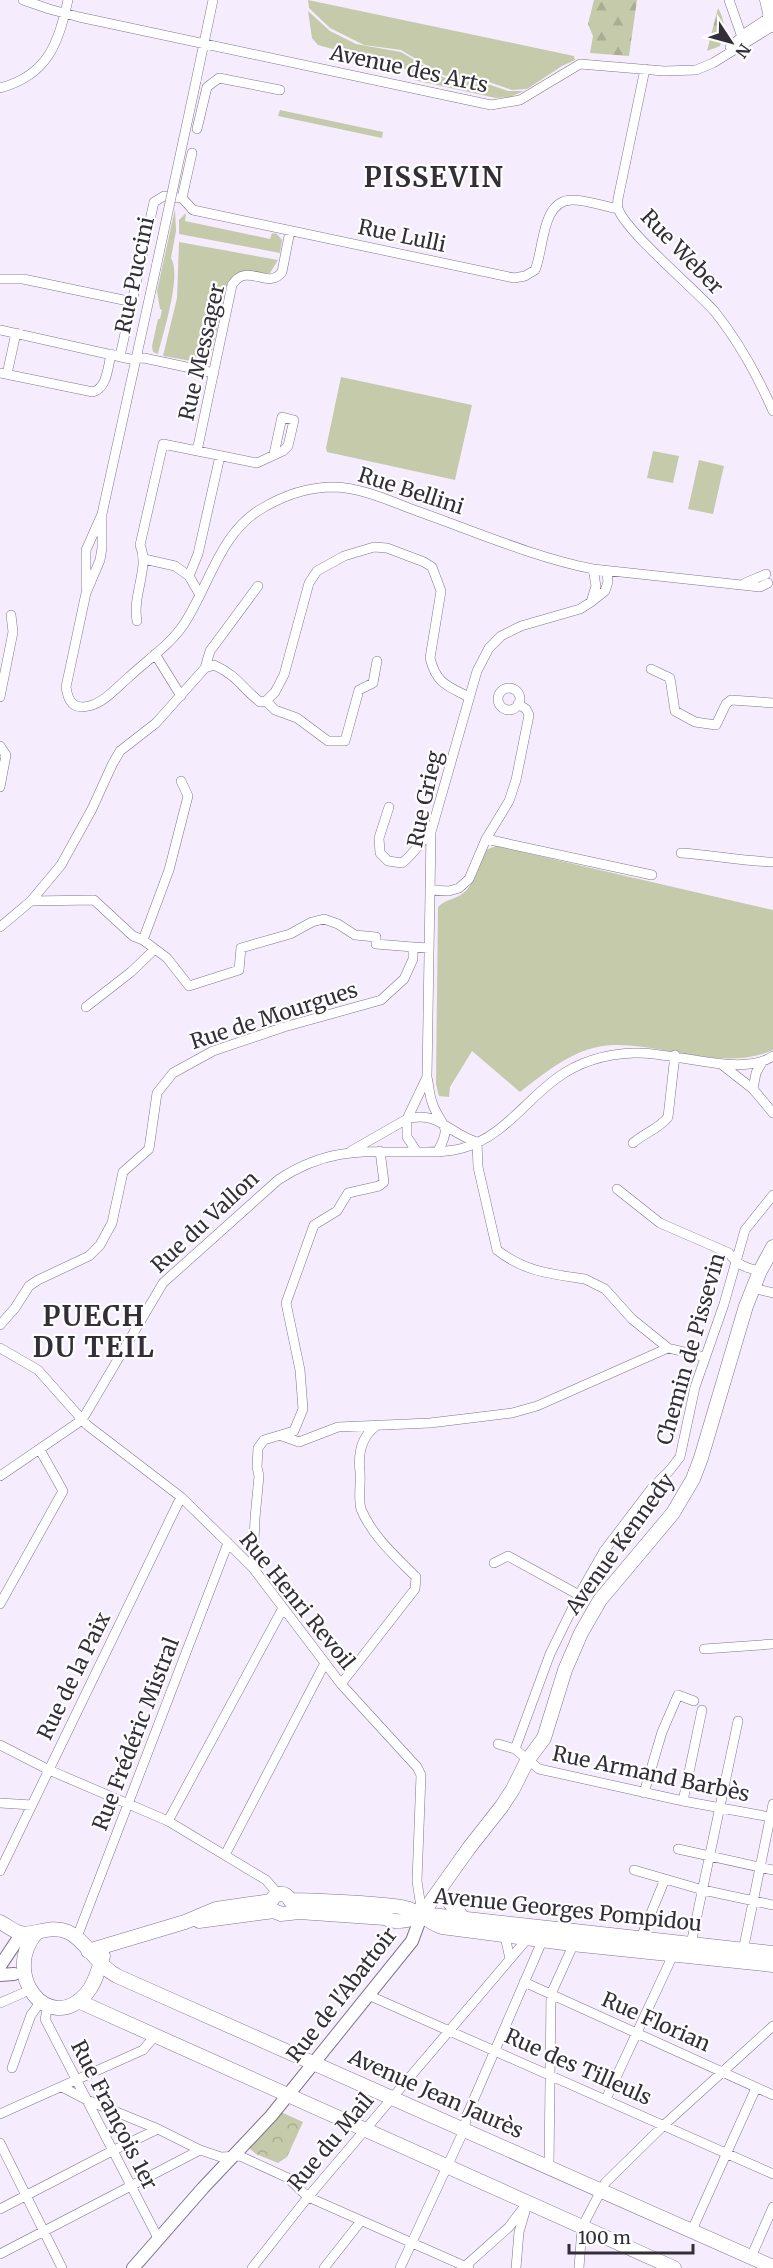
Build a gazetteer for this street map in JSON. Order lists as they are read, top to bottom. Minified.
{"streets":{"main road":["Avenue Kennedy","Avenue Georges Pompidou","Avenue Jean Jaurès"],"street":["Avenue des Arts","Rue Lulli","Rue Weber","Rue Puccini","Rue Messager","Rue Bellini","Rue Grieg","Rue de Mourgues","Rue du Vallon","Chemin de Pissevin","Rue Henri Revoil","Rue de la Paix","Rue Frédéric Mistral","Rue Armand Barbès","Rue de l'Abattoir","Rue Florian","Rue des Tilleuls","Rue François 1er","Rue du Mail"]},"crossings":[["Avenue des Arts","Rue Weber"],["Avenue des Arts","Rue Puccini"],["Rue Lulli","Rue Weber"],["Rue Lulli","Rue Messager"],["Rue Puccini","Rue Bellini"],["Rue Bellini","Rue Grieg"],["Rue Grieg","Rue du Vallon"],["Rue du Vallon","Rue Henri Revoil"],["Avenue Kennedy","Rue Henri Revoil"],["Avenue Kennedy","Rue Armand Barbès"],["Avenue Kennedy","Avenue Georges Pompidou"],["Avenue Kennedy","Rue de l'Abattoir"],["Rue Henri Revoil","Rue de la Paix"],["Rue Henri Revoil","Rue Frédéric Mistral"],["Rue Henri Revoil","Avenue Georges Pompidou"],["Rue Henri Revoil","Rue de l'Abattoir"],["Rue Frédéric Mistral","Avenue Jean Jaurès"],["Rue Frédéric Mistral","Rue François 1er"],["Avenue Georges Pompidou","Rue de l'Abattoir"],["Avenue Georges Pompidou","Rue du Mail"],["Rue de l'Abattoir","Rue des Tilleuls"],["Rue de l'Abattoir","Avenue Jean Jaurès"],["Rue de l'Abattoir","Rue François 1er"],["Rue des Tilleuls","Rue du Mail"],["Avenue Jean Jaurès","Rue François 1er"],["Avenue Jean Jaurès","Rue du Mail"]],"districts":["PISSEVIN","PUECH DU TEIL"],"scale_bar":"100 m","north":"bottom right"}
